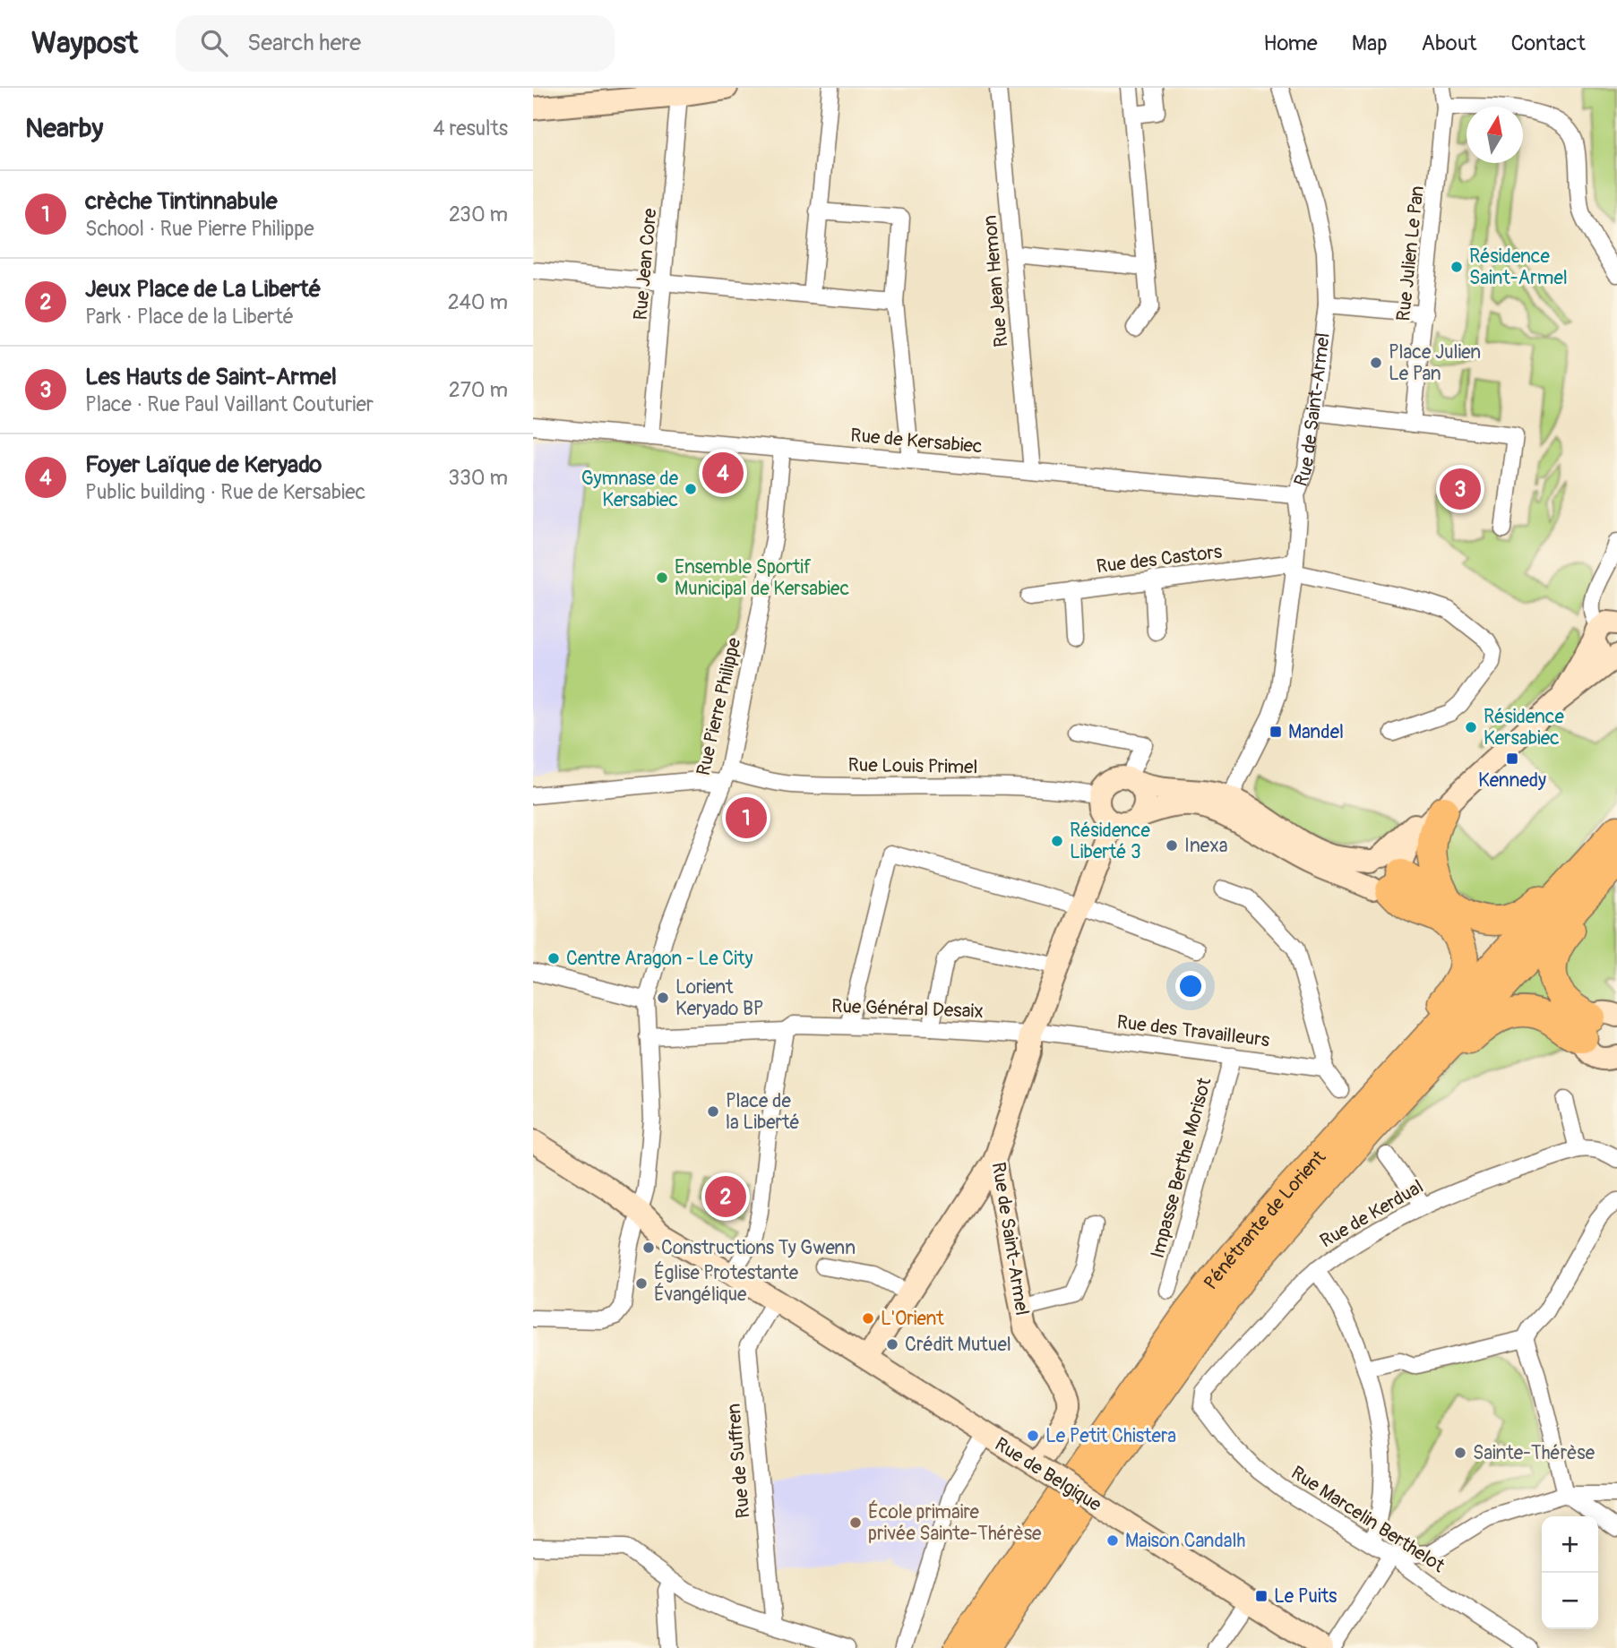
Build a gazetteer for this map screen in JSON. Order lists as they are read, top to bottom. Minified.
{"streets":{"highway":["Pénétrante de Lorient"],"street":["Rue Julien Le Pan","Rue Jean Core","Rue Jean Hemon","Rue de Saint-Armel","Rue de Kersabiec","Rue des Castors","Rue Pierre Philippe","Rue Louis Primel","Rue Général Desaix","Rue des Travailleurs","Impasse Berthe Morisot","Rue de Kerdual","Rue de Suffren","Rue de Belgique","Rue Marcelin Berthelot"]},"crossings":[["Rue Jean Core","Rue de Kersabiec"],["Rue Jean Hemon","Rue de Kersabiec"],["Rue de Saint-Armel","Rue de Kersabiec"],["Rue de Saint-Armel","Rue des Castors"],["Rue de Saint-Armel","Rue Louis Primel"],["Rue de Saint-Armel","Rue Général Desaix"],["Rue de Saint-Armel","Rue des Travailleurs"],["Rue de Saint-Armel","Rue de Belgique"],["Rue de Kersabiec","Rue Pierre Philippe"],["Rue Pierre Philippe","Rue Louis Primel"],["Rue Général Desaix","Rue des Travailleurs"],["Rue des Travailleurs","Impasse Berthe Morisot"],["Rue de Kerdual","Rue Marcelin Berthelot"],["Rue de Suffren","Rue de Belgique"]],"places":{"other":["Résidence Saint-Armel","Place Julien Le Pan","Gymnase de Kersabiec","Ensemble Sportif Municipal de Kersabiec","Résidence Kersabiec","Résidence Liberté 3","Inexa","Centre Aragon - Le City","Lorient Keryado BP","Place de la Liberté","Constructions Ty Gwenn","Église Protestante Évangélique","L'Orient","Crédit Mutuel","Le Petit Chistera","Sainte-Thérèse","École primaire privée Sainte-Thérèse","Maison Candalh"],"transit":["Mandel","Kennedy","Le Puits"]},"north":"top","page":{"header":"Waypost","search":"Search here","nav":["Home","Map","About","Contact"],"heading":["Nearby","4 results"],"list":[{"mark":"1","name":"crèche Tintinnabule","note":"School · Rue Pierre Philippe","value":"230 m"},{"mark":"2","name":"Jeux Place de La Liberté","note":"Park · Place de la Liberté","value":"240 m"},{"mark":"3","name":"Les Hauts de Saint-Armel","note":"Place · Rue Paul Vaillant Couturier","value":"270 m"},{"mark":"4","name":"Foyer Laïque de Keryado","note":"Public building · Rue de Kersabiec","value":"330 m"}],"pins":["4","3","1","2"],"map_buttons":["+","−"]}}
